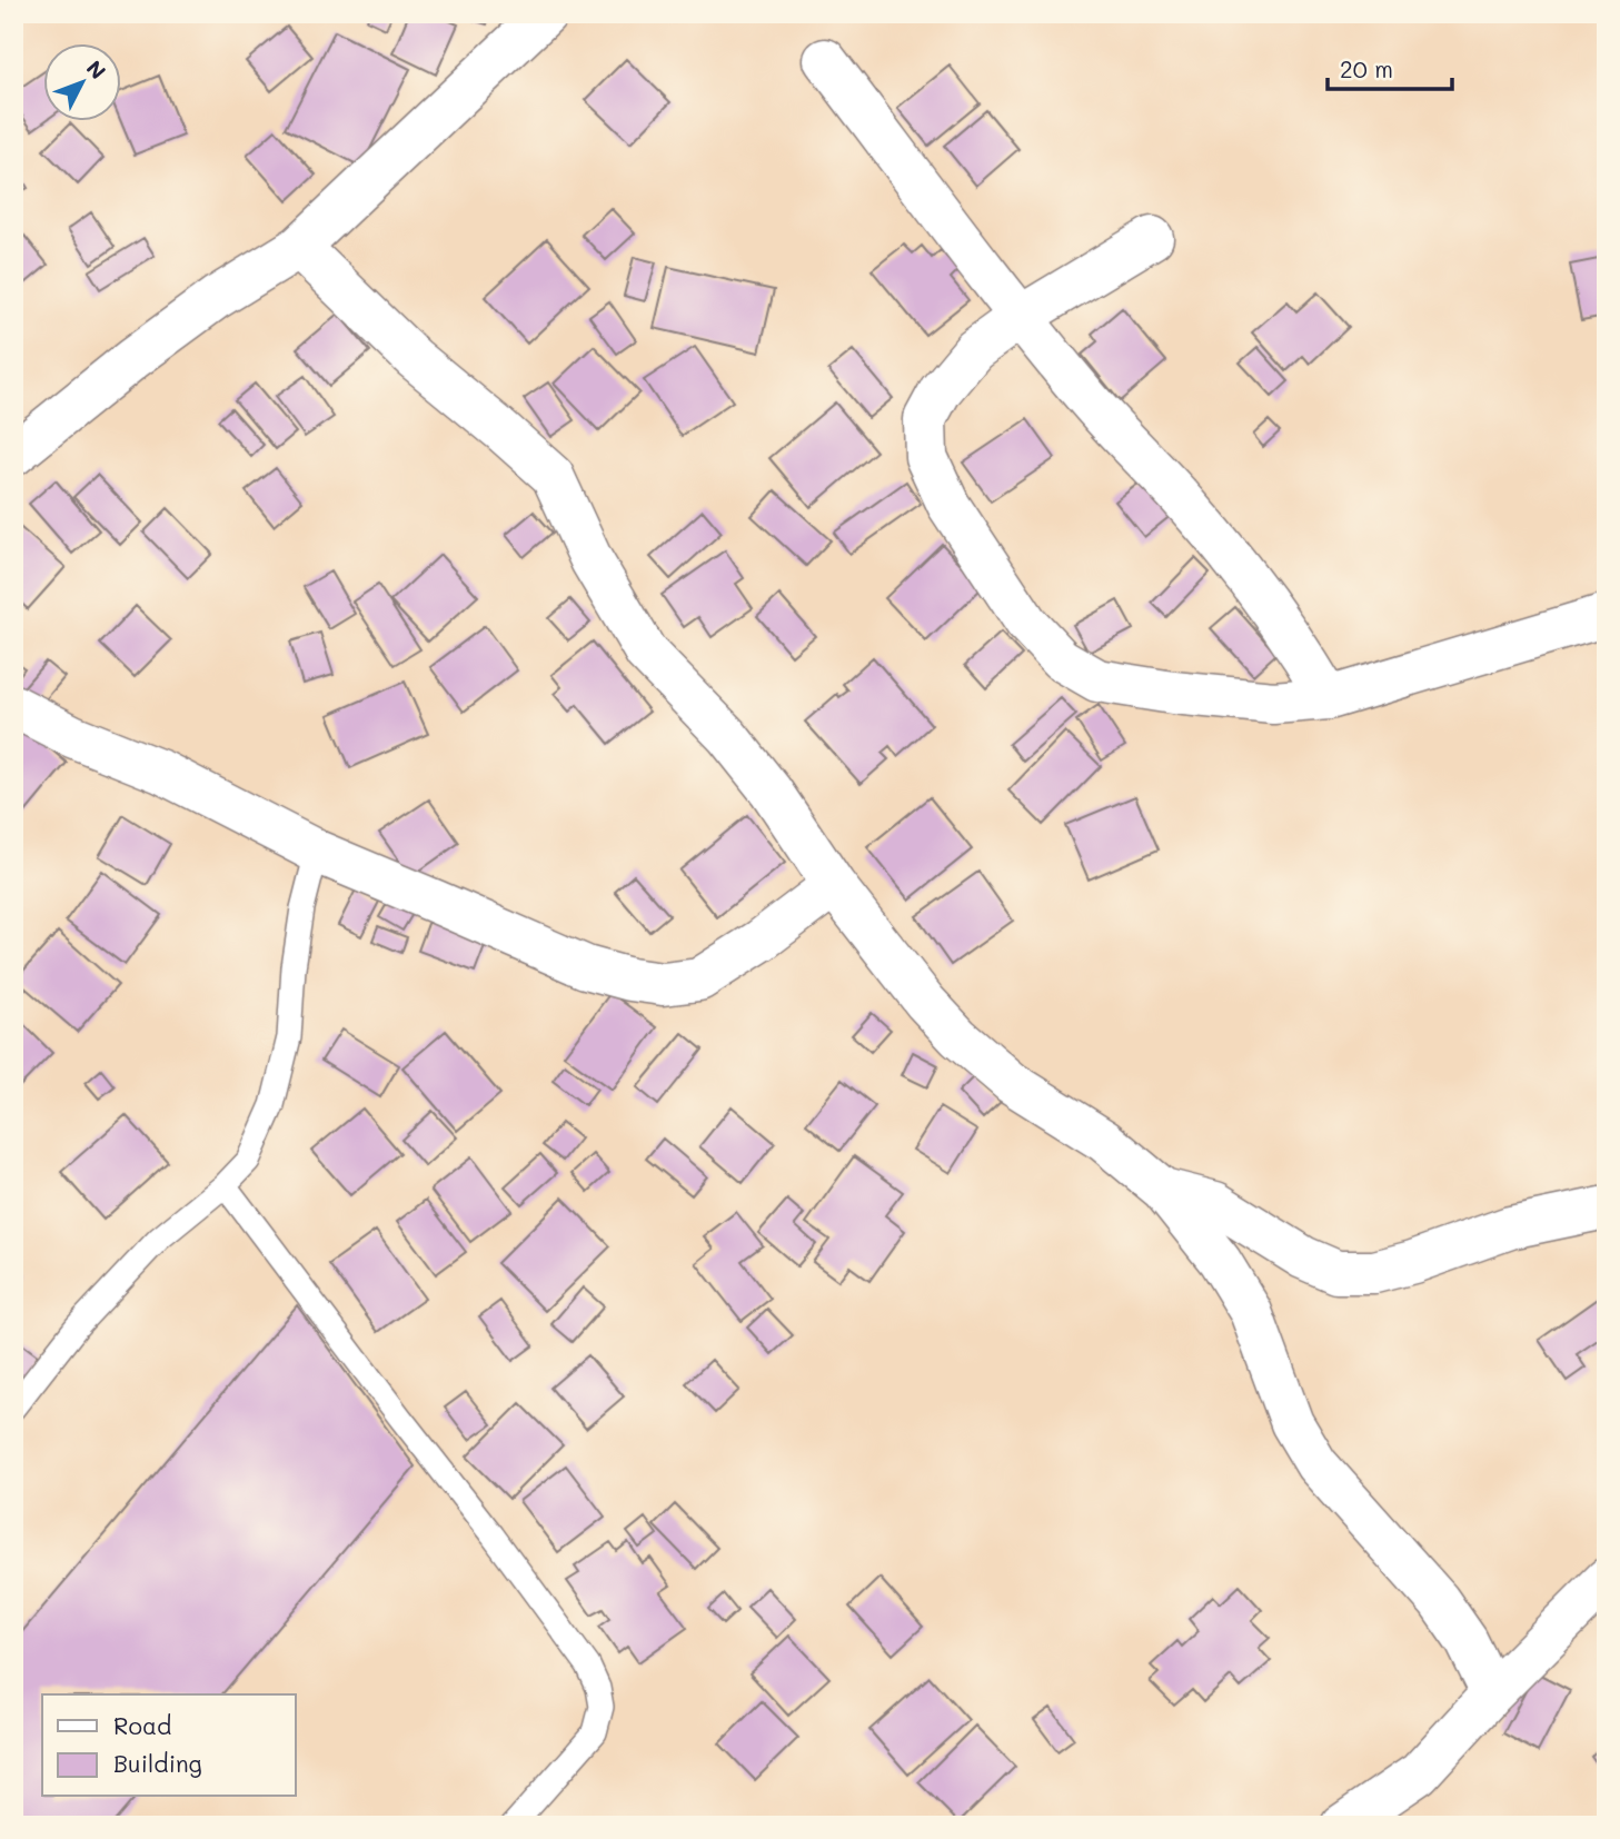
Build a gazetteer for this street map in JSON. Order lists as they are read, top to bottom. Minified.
{"legend":["Road","Building"],"scale_bar":"20 m","north":"top right"}
